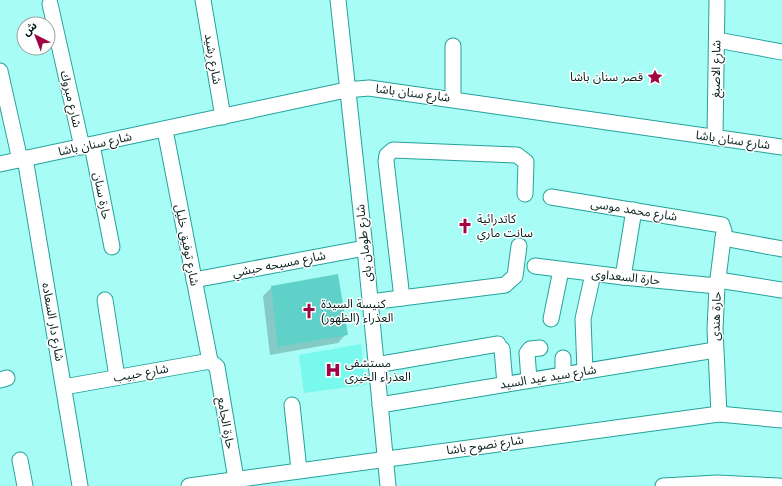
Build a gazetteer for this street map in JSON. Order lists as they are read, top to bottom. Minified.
{"streets":{"street":["شارع رشيد","شارع الاصبغ","شارع سنان باشا","شارع مبروك","حارة سنان","شارع محمد موسى","شارع طومان باى","شارع توفيق خليل","شارع مسيحه حبشي","حارة السعداوى","حارة هندى","شارع دار السعاده","شارع حبيب","شارع سيد عيد السيد","حارة الجامع","شارع نصوح باشا"]},"crossings":[["شارع رشيد","شارع سنان باشا"],["شارع الاصبغ","شارع سنان باشا"],["شارع سنان باشا","شارع مبروك"],["شارع سنان باشا","حارة سنان"],["شارع سنان باشا","شارع طومان باى"],["شارع سنان باشا","شارع توفيق خليل"],["شارع سنان باشا","شارع دار السعاده"],["شارع مبروك","حارة سنان"],["شارع محمد موسى","حارة هندى"],["شارع طومان باى","شارع مسيحه حبشي"],["شارع طومان باى","شارع سيد عيد السيد"],["شارع طومان باى","شارع نصوح باشا"],["شارع توفيق خليل","شارع مسيحه حبشي"],["شارع توفيق خليل","شارع حبيب"],["شارع توفيق خليل","حارة الجامع"],["حارة السعداوى","حارة هندى"],["حارة هندى","شارع سيد عيد السيد"],["حارة هندى","شارع نصوح باشا"],["شارع دار السعاده","شارع حبيب"],["شارع حبيب","حارة الجامع"],["حارة الجامع","شارع نصوح باشا"]],"places":{"place":["قصر سنان باشا"],"church":["كاتدرائية سانت ماري","كنيسة السيدة العذراء (الظهور)"],"hospital":["مستشفى العذراء الخيرى"]},"north":"top left"}
